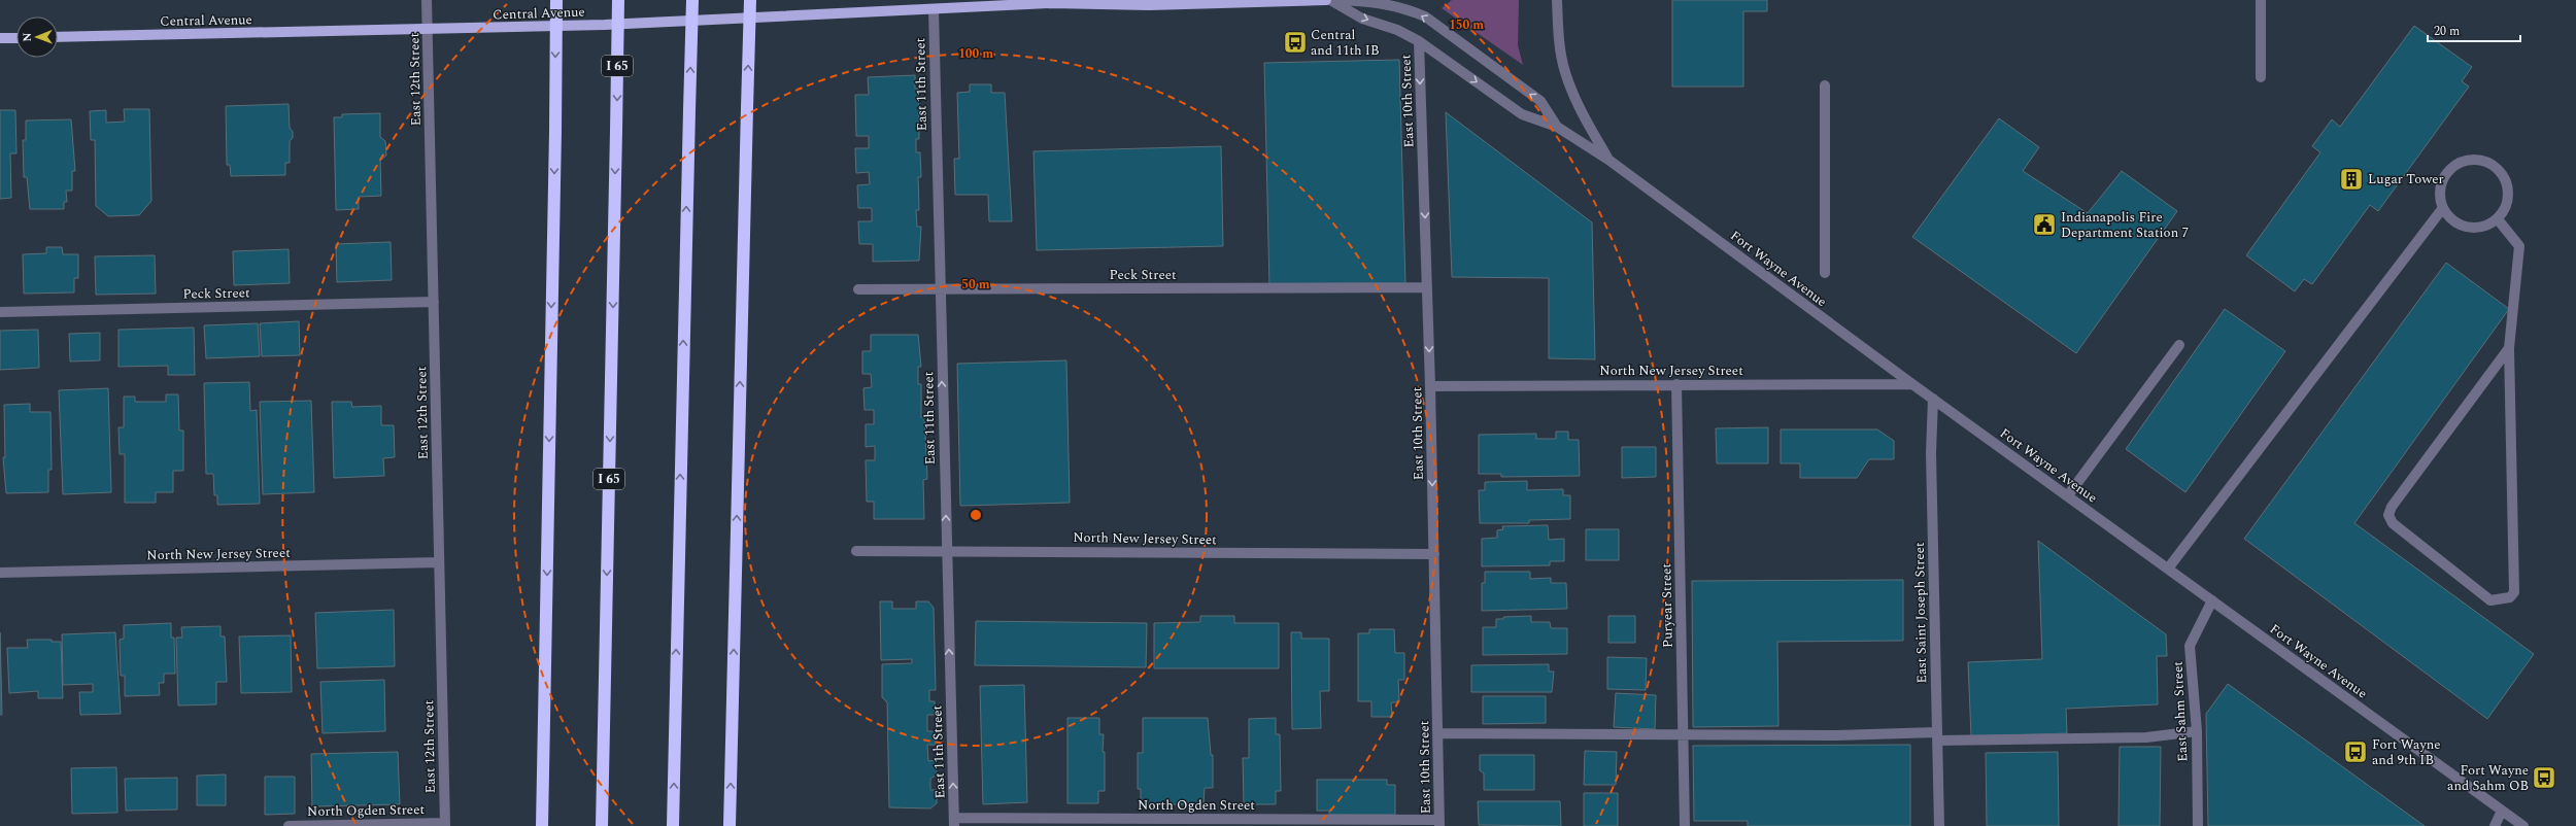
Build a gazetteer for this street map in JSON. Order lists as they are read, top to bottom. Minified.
{"streets":{"highway":["I 65"],"main road":["Central Avenue"],"street":["East 12th Street","East 11th Street","East 10th Street","Fort Wayne Avenue","Peck Street","North New Jersey Street","Puryear Street","East Saint Joseph Street","East Sahm Street","North Ogden Street"]},"crossings":[["Central Avenue","East 12th Street"],["Central Avenue","East 11th Street"],["East 12th Street","Peck Street"],["East 12th Street","North New Jersey Street"],["East 12th Street","North Ogden Street"],["East 11th Street","Peck Street"],["East 11th Street","North New Jersey Street"],["East 11th Street","North Ogden Street"],["East 10th Street","Fort Wayne Avenue"],["East 10th Street","Peck Street"],["East 10th Street","North New Jersey Street"],["East 10th Street","North Ogden Street"],["Fort Wayne Avenue","North New Jersey Street"],["Fort Wayne Avenue","East Saint Joseph Street"],["Fort Wayne Avenue","East Sahm Street"],["North New Jersey Street","Puryear Street"]],"one_way":["East 11th Street","East 10th Street"],"places":{"bus stop":["Central and 11th IB","Fort Wayne and 9th IB","Fort Wayne and Sahm OB"],"building":["Lugar Tower"],"public building":["Indianapolis Fire Department Station 7"]},"scale_bar":"20 m","north":"left","rings":["150 m","100 m","50 m"]}
